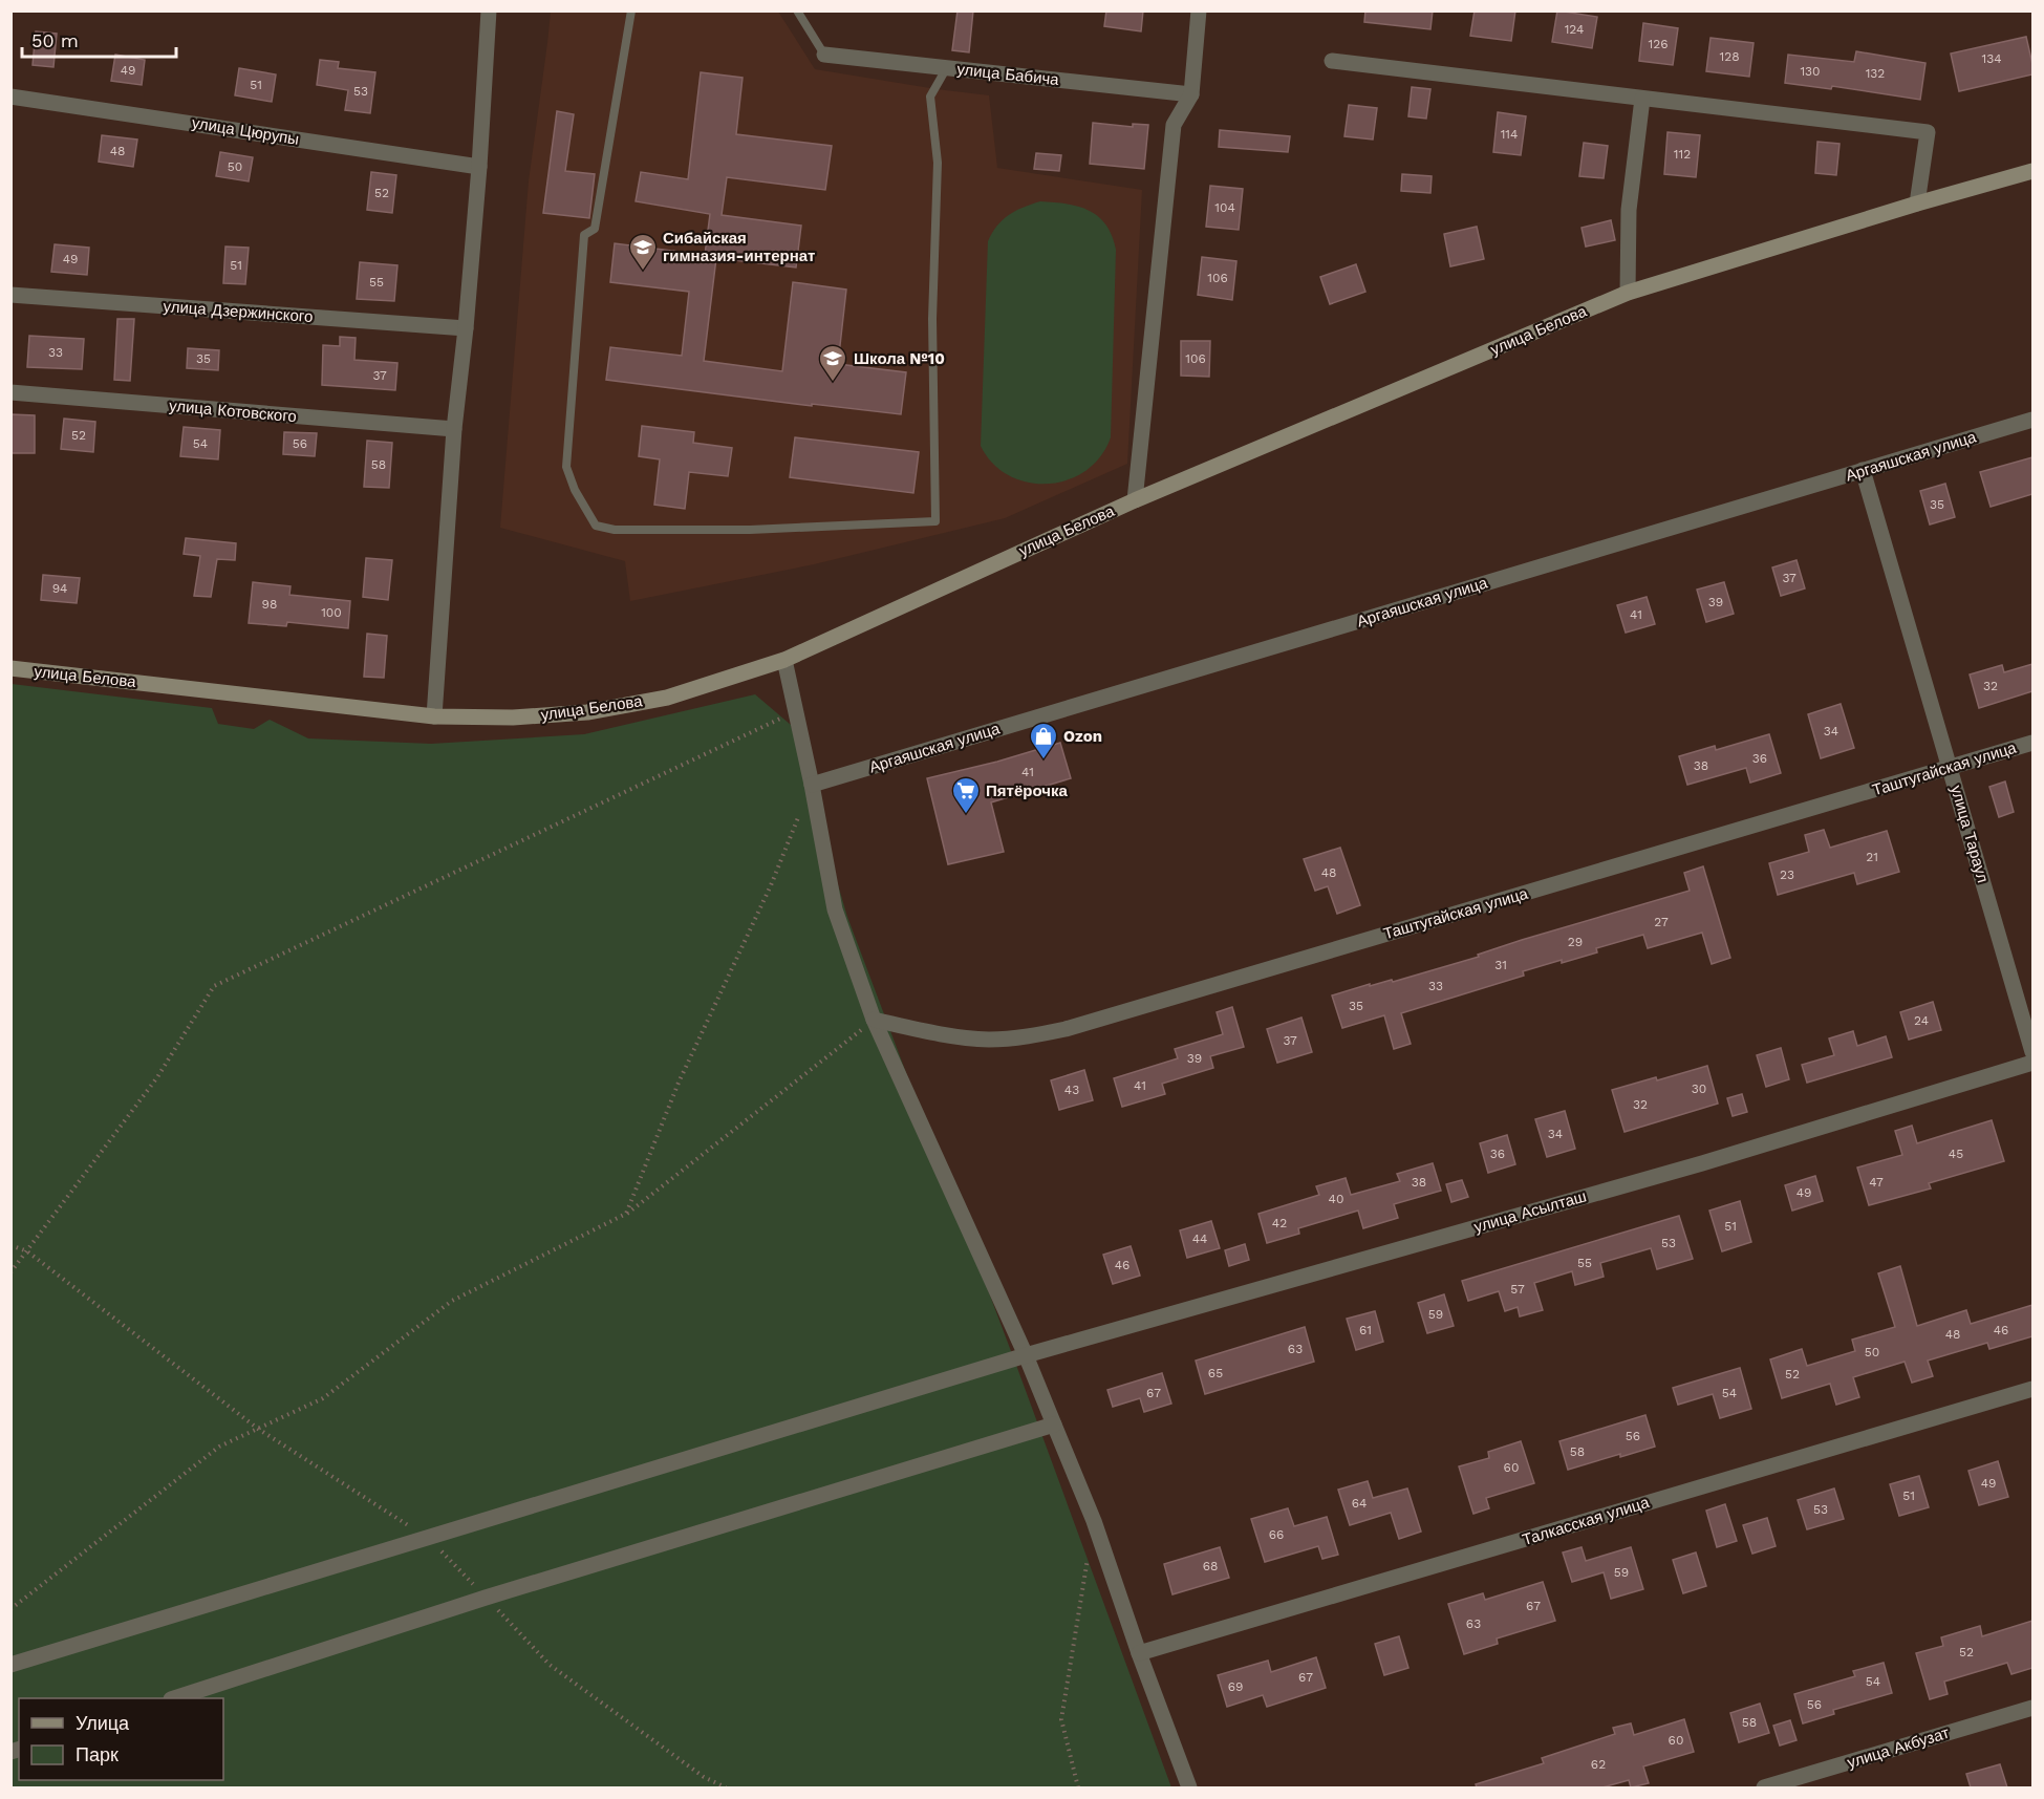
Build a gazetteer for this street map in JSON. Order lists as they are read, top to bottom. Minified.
{"streets":{"main road":["улица Белова"],"street":["улица Бабича","улица Цюрупы","улица Дзержинского","улица Котовского","Аргаяшская улица","Таштугайская улица","улица Тараул","улица Асылташ","Талкасская улица","улица Акбузат"]},"crossings":[["улица Бабича","улица Белова"],["Аргаяшская улица","улица Тараул"],["Таштугайская улица","улица Тараул"]],"places":{"school or university":["Сибайская гимназия-интернат","Школа №10"],"shop":["Ozon"],"supermarket":["Пятёрочка"]},"house_numbers":["124","126","128","134","49","130","132","51","53","114","48","112","50","52","104","49","51","106","55","33","35","106","37","52","54","56","58","35","37","94","39","98","100","41","32","34","36","38","41","21","48","23","27","29","31","33","35","24","37","39","41","30","43","32","34","36","45","38","47","49","40","42","51","44","53","55","46","57","59","61","46","48","63","50","65","52","67","54","56","58","60","49","51","64","53","66","68","59","67","63","52","67","54","69","56","58","60","62"],"legend":["Улица","Парк"],"scale_bar":"50 m"}
